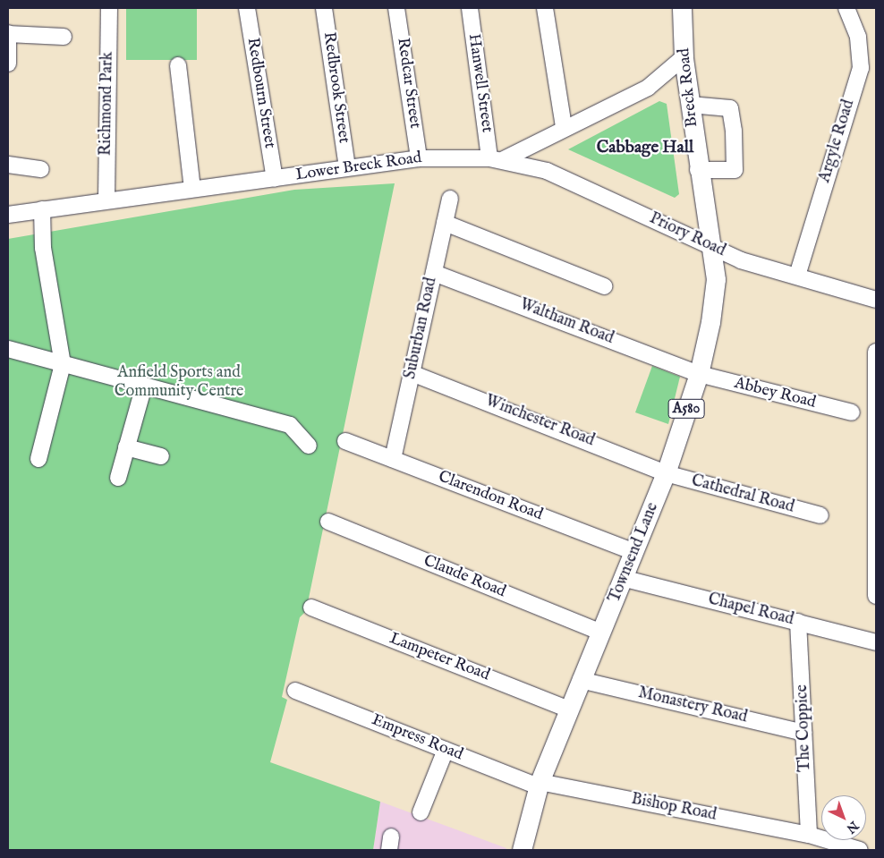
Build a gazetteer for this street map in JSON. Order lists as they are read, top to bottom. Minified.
{"streets":{"main road":["Breck Road","A580","Townsend Lane"],"street":["Redcar Street","Hanwell Street","Redbrook Street","Redbourn Street","Richmond Park","Argyle Road","Lower Breck Road","Priory Road","Waltham Road","Suburban Road","Abbey Road","Winchester Road","Cathedral Road","Clarendon Road","Claude Road","Chapel Road","Lampeter Road","Monastery Road","The Coppice","Empress Road","Bishop Road"]},"crossings":[["Redcar Street","Lower Breck Road"],["Hanwell Street","Lower Breck Road"],["Hanwell Street","Priory Road"],["Redbrook Street","Lower Breck Road"],["Breck Road","Lower Breck Road"],["Breck Road","Priory Road"],["Breck Road","Townsend Lane"],["Redbourn Street","Lower Breck Road"],["Richmond Park","Lower Breck Road"],["Argyle Road","Priory Road"],["Lower Breck Road","Priory Road"],["Priory Road","Townsend Lane"],["Waltham Road","Suburban Road"],["Waltham Road","Abbey Road"],["Waltham Road","Townsend Lane"],["Suburban Road","Winchester Road"],["Suburban Road","Clarendon Road"],["Abbey Road","Townsend Lane"],["Winchester Road","Cathedral Road"],["Winchester Road","Townsend Lane"],["Cathedral Road","Townsend Lane"],["Clarendon Road","Townsend Lane"],["Townsend Lane","Claude Road"],["Townsend Lane","Chapel Road"],["Townsend Lane","Lampeter Road"],["Townsend Lane","Monastery Road"],["Townsend Lane","Empress Road"],["Townsend Lane","Bishop Road"],["Chapel Road","The Coppice"],["Monastery Road","The Coppice"],["The Coppice","Bishop Road"],["Empress Road","Bishop Road"]],"districts":["Cabbage Hall"],"parks":["Anfield Sports and Community Centre"],"north":"bottom right"}
